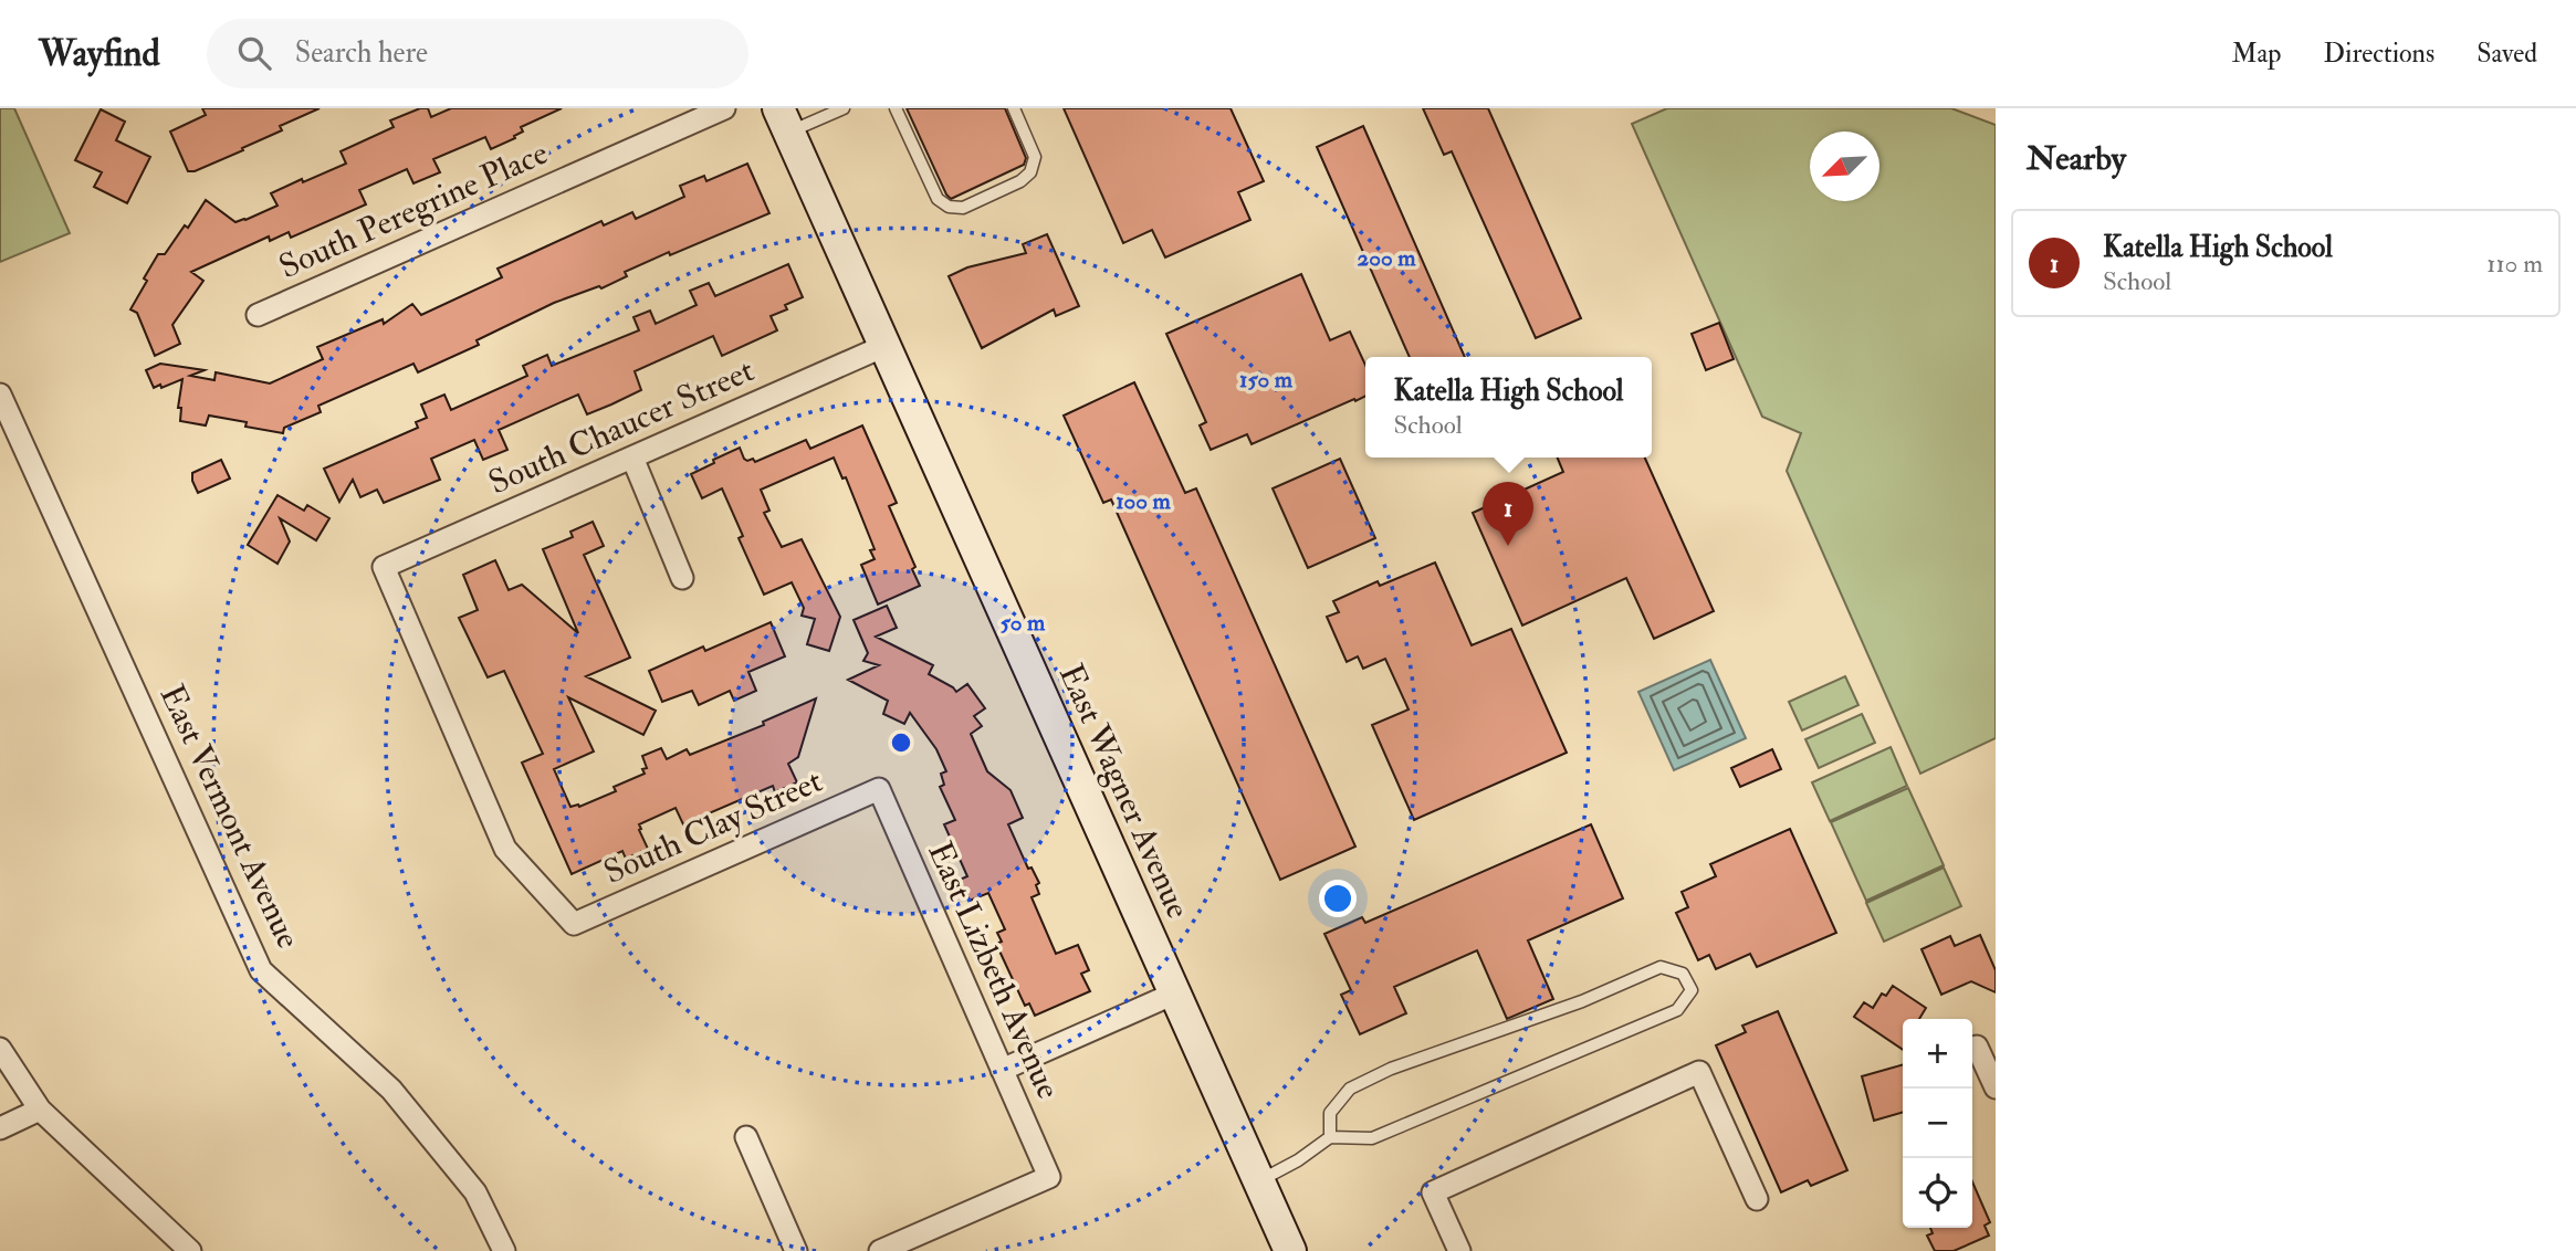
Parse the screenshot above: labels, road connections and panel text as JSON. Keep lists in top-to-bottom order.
{
  "streets": {
    "street": [
      "South Peregrine Place",
      "South Chaucer Street",
      "East Wagner Avenue",
      "East Vermont Avenue",
      "South Clay Street",
      "East Lizbeth Avenue"
    ]
  },
  "crossings": [
    ["South Chaucer Street", "East Wagner Avenue"],
    ["South Chaucer Street", "South Clay Street"],
    ["South Clay Street", "East Lizbeth Avenue"]
  ],
  "north": "bottom left",
  "page": {
    "header": "Wayfind",
    "search": "Search here",
    "nav": ["Map", "Directions", "Saved"],
    "heading": "Nearby",
    "list": [
      {
        "mark": "1",
        "name": "Katella High School",
        "note": "School",
        "value": "110 m"
      }
    ],
    "popup": ["Katella High School", "School"],
    "pins": "1",
    "map_buttons": ["+", "−"]
  },
  "rings": [
    "200 m",
    "150 m",
    "100 m",
    "50 m"
  ]
}
